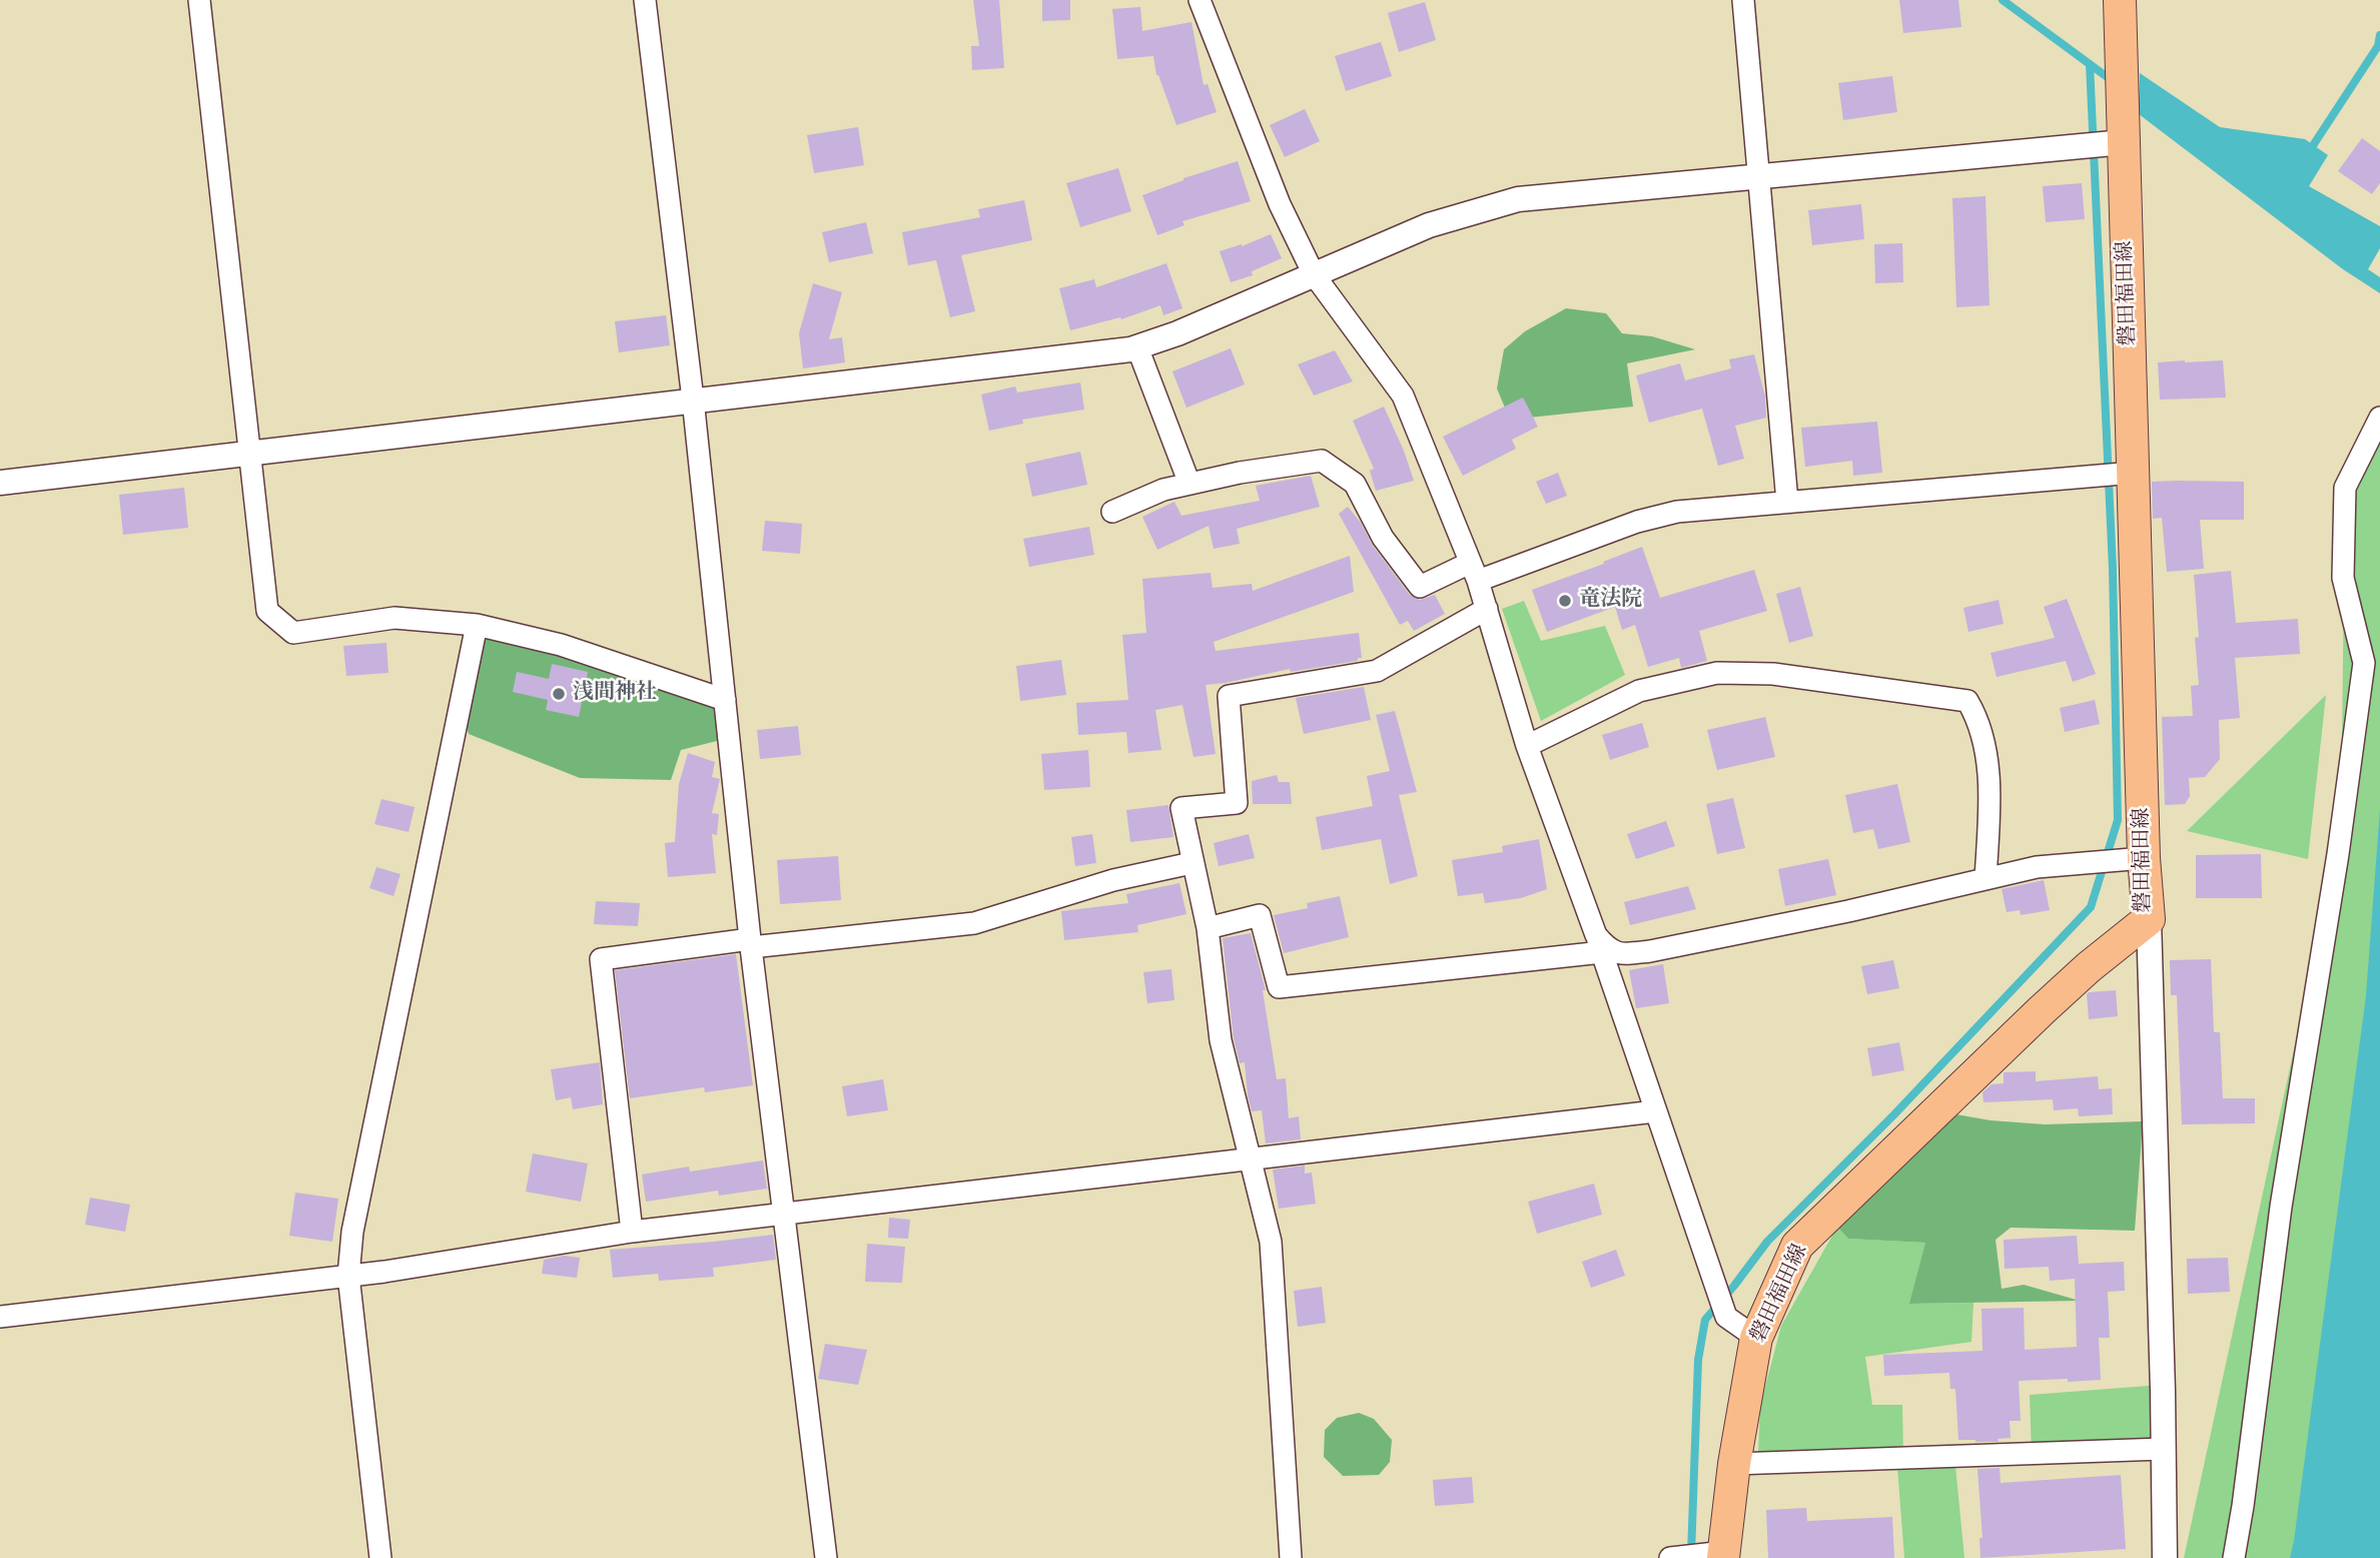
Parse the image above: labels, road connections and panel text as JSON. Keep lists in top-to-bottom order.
{
  "streets": {
    "main road": ["磐田福田線"]
  },
  "places": ["竜法院", "浅間神社"]
}
